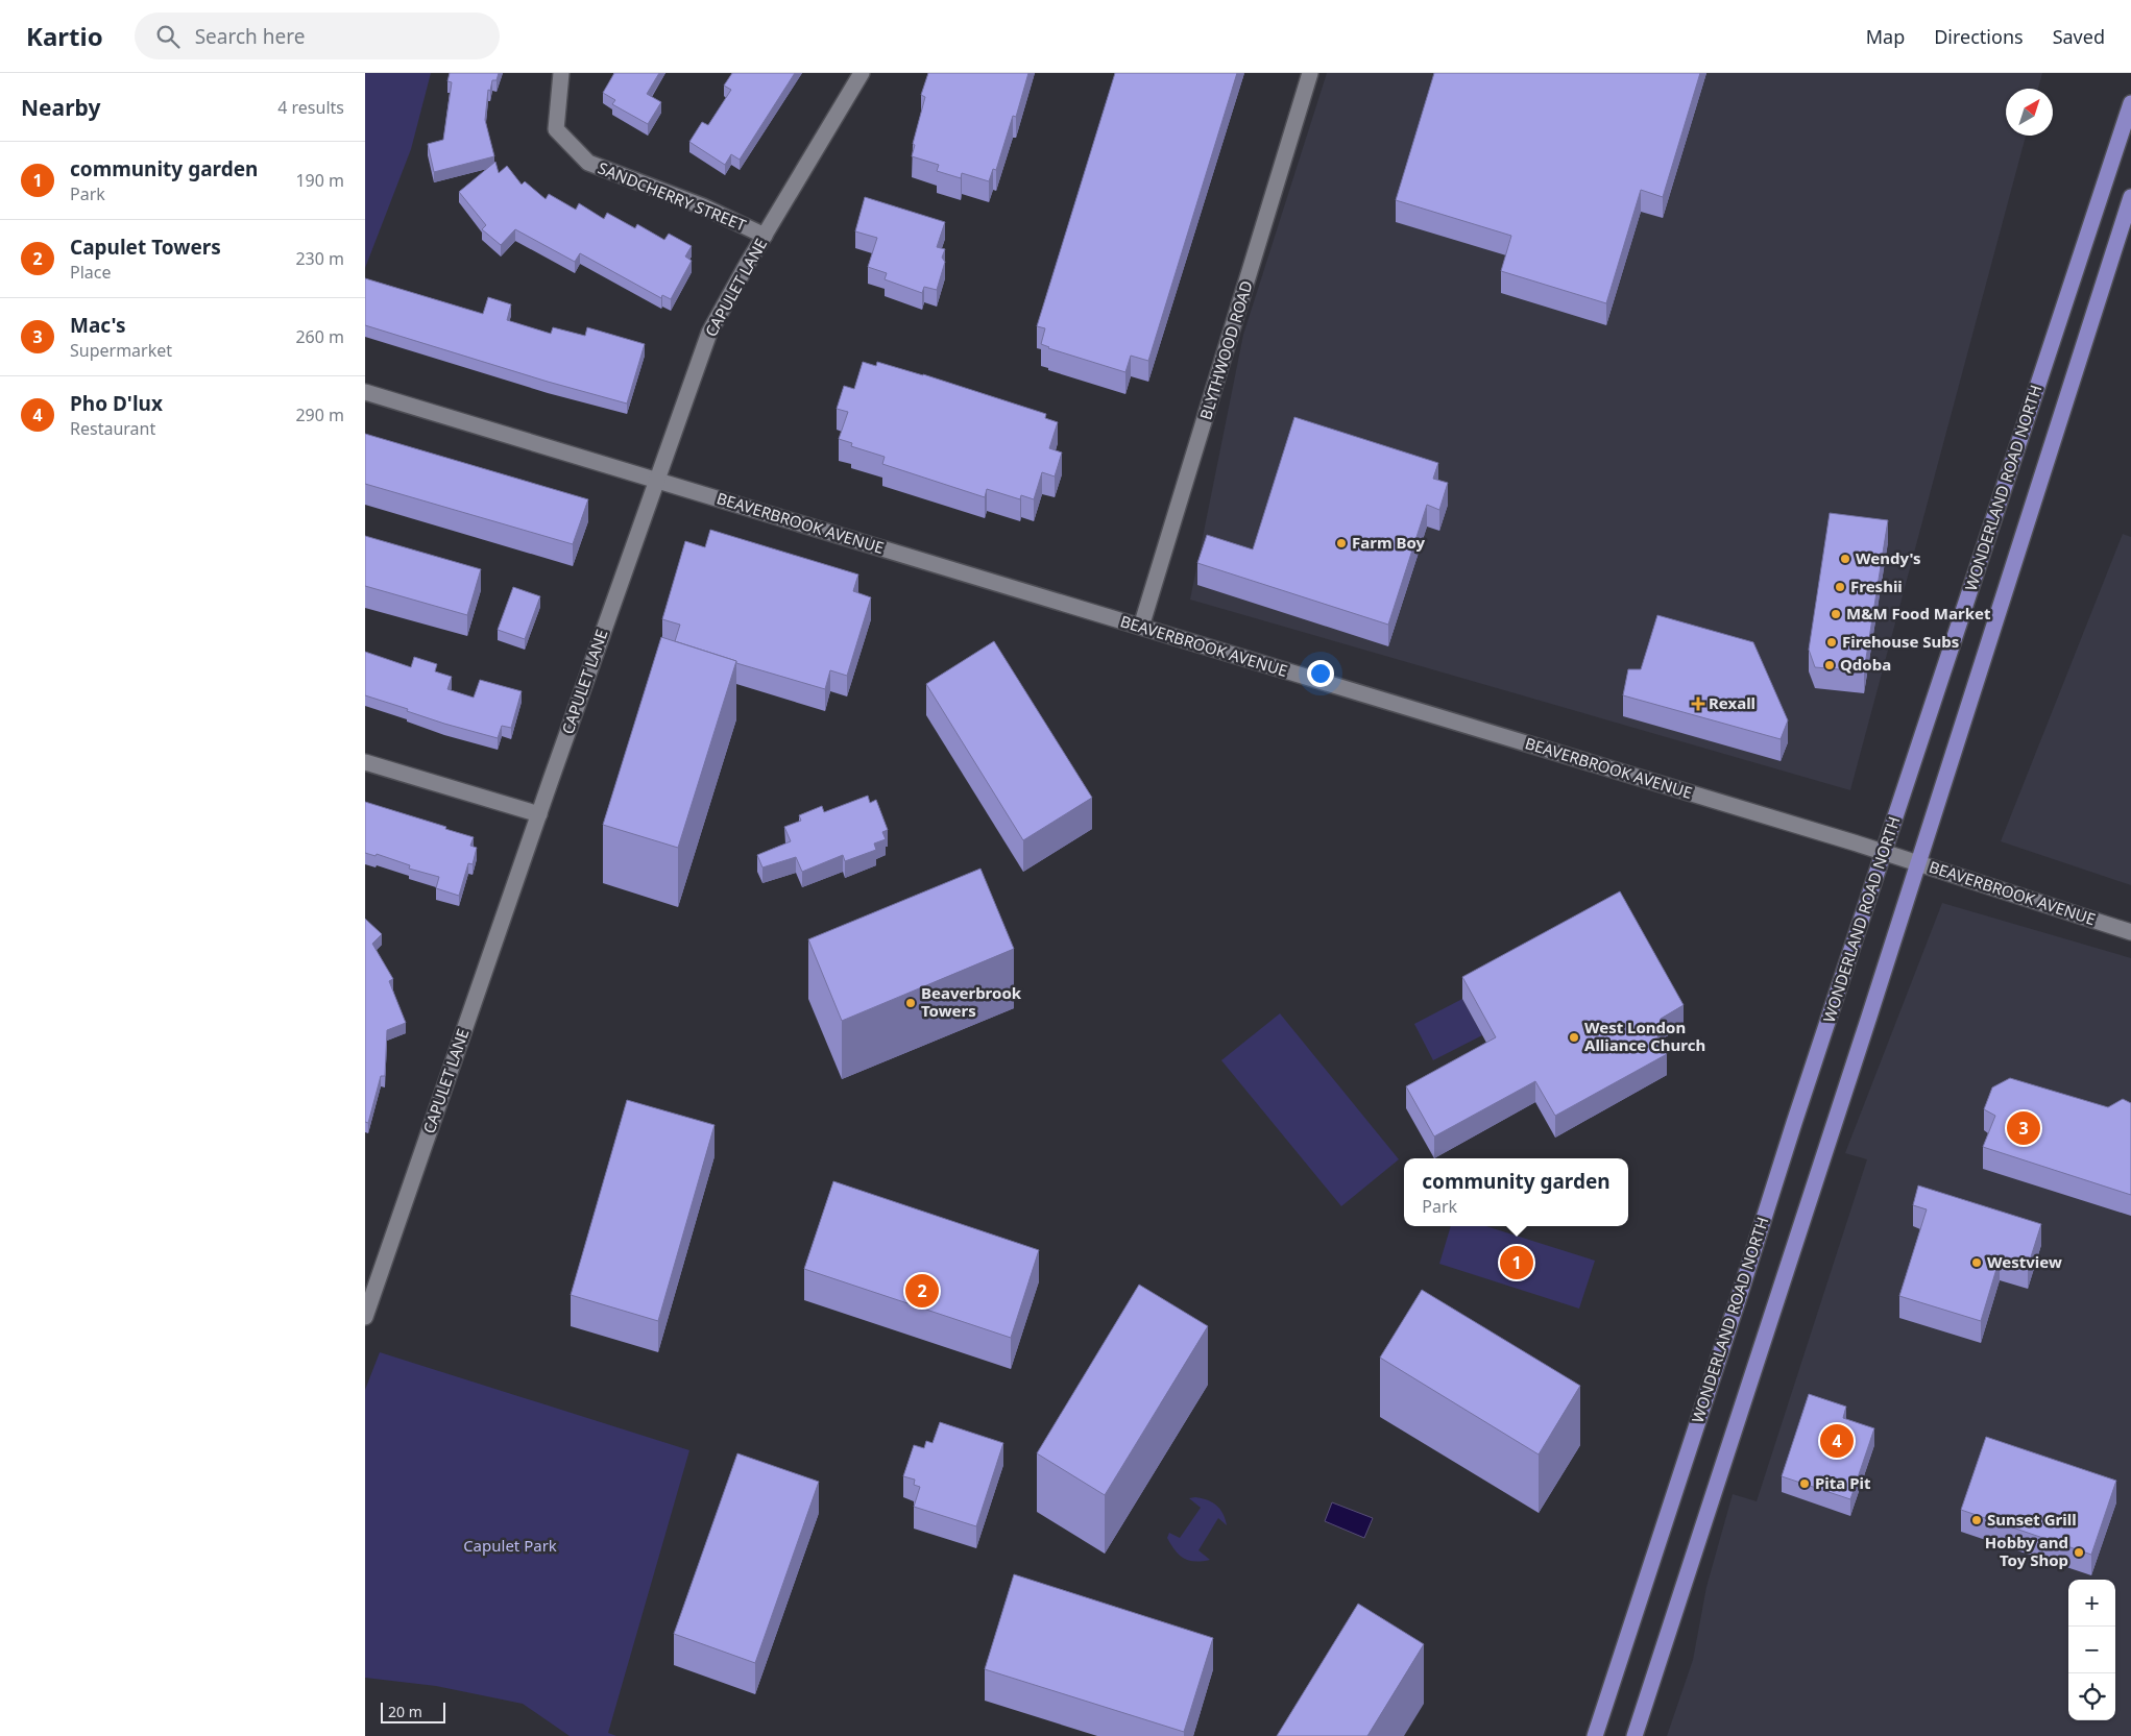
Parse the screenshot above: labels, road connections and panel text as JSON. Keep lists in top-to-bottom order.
{
  "streets": {
    "main road": ["WONDERLAND ROAD NORTH"],
    "street": [
      "SANDCHERRY STREET",
      "CAPULET LANE",
      "BLYTHWOOD ROAD",
      "BEAVERBROOK AVENUE"
    ]
  },
  "crossings": [
    ["SANDCHERRY STREET", "CAPULET LANE"],
    ["CAPULET LANE", "BEAVERBROOK AVENUE"],
    ["BLYTHWOOD ROAD", "BEAVERBROOK AVENUE"],
    ["WONDERLAND ROAD NORTH", "BEAVERBROOK AVENUE"]
  ],
  "parks": ["Capulet Park"],
  "places": {
    "other": [
      "Farm Boy",
      "Wendy's",
      "Freshii",
      "M&M Food Market",
      "Firehouse Subs",
      "Qdoba",
      "Beaverbrook Towers",
      "West London Alliance Church",
      "Westview",
      "Pita Pit",
      "Sunset Grill",
      "Hobby and Toy Shop"
    ],
    "health": ["Rexall"]
  },
  "scale_bar": "20 m",
  "north": "top right",
  "page": {
    "header": "Kartio",
    "search": "Search here",
    "nav": ["Map", "Directions", "Saved"],
    "heading": ["Nearby", "4 results"],
    "list": [
      {
        "mark": "1",
        "name": "community garden",
        "note": "Park",
        "value": "190 m"
      },
      {
        "mark": "2",
        "name": "Capulet Towers",
        "note": "Place",
        "value": "230 m"
      },
      {
        "mark": "3",
        "name": "Mac's",
        "note": "Supermarket",
        "value": "260 m"
      },
      {
        "mark": "4",
        "name": "Pho D'lux",
        "note": "Restaurant",
        "value": "290 m"
      }
    ],
    "pins": [
      "3",
      "1",
      "2",
      "4"
    ],
    "popup": ["community garden", "Park"],
    "map_buttons": ["+", "−"],
    "scale": "20 m"
  }
}
